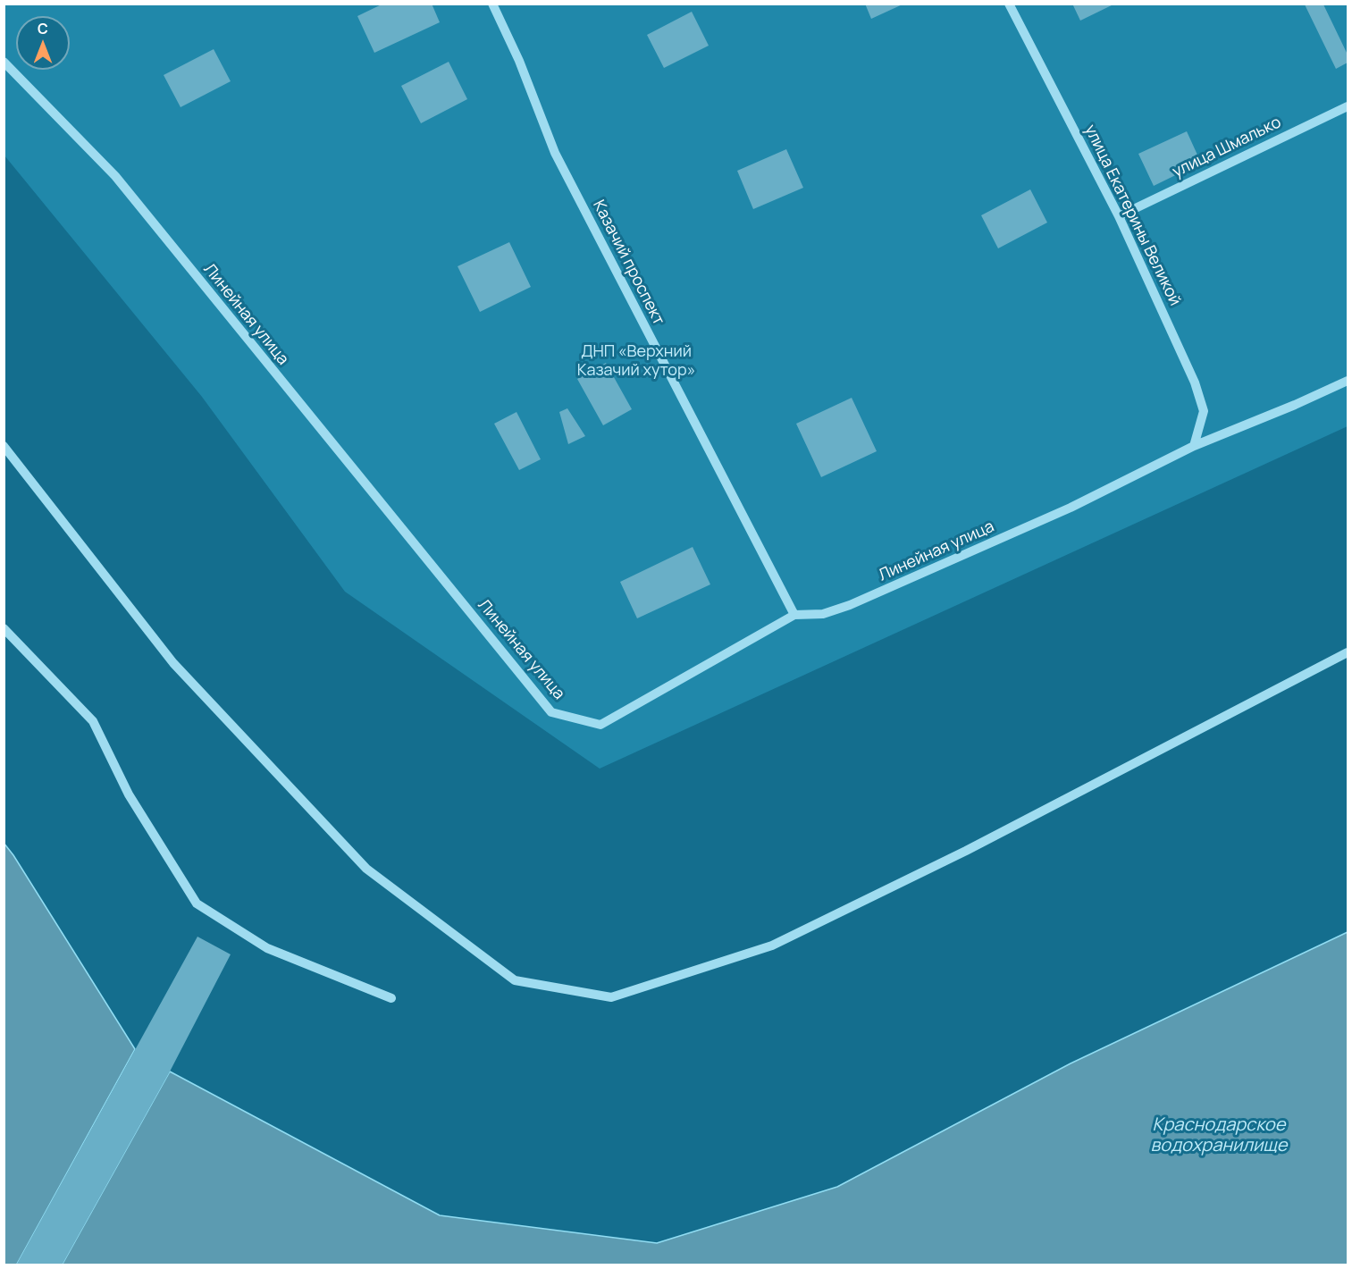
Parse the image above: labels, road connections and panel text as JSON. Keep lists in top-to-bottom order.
{
  "streets": {
    "street": [
      "улица Шмалько",
      "улица Екатерины Великой",
      "Казачий проспект",
      "Линейная улица"
    ]
  },
  "crossings": [
    ["улица Шмалько", "улица Екатерины Великой"],
    ["улица Екатерины Великой", "Линейная улица"],
    ["Казачий проспект", "Линейная улица"]
  ],
  "water": ["Краснодарское водохранилище"],
  "parks": ["ДНП «Верхний Казачий хутор»"],
  "north": "top"
}
